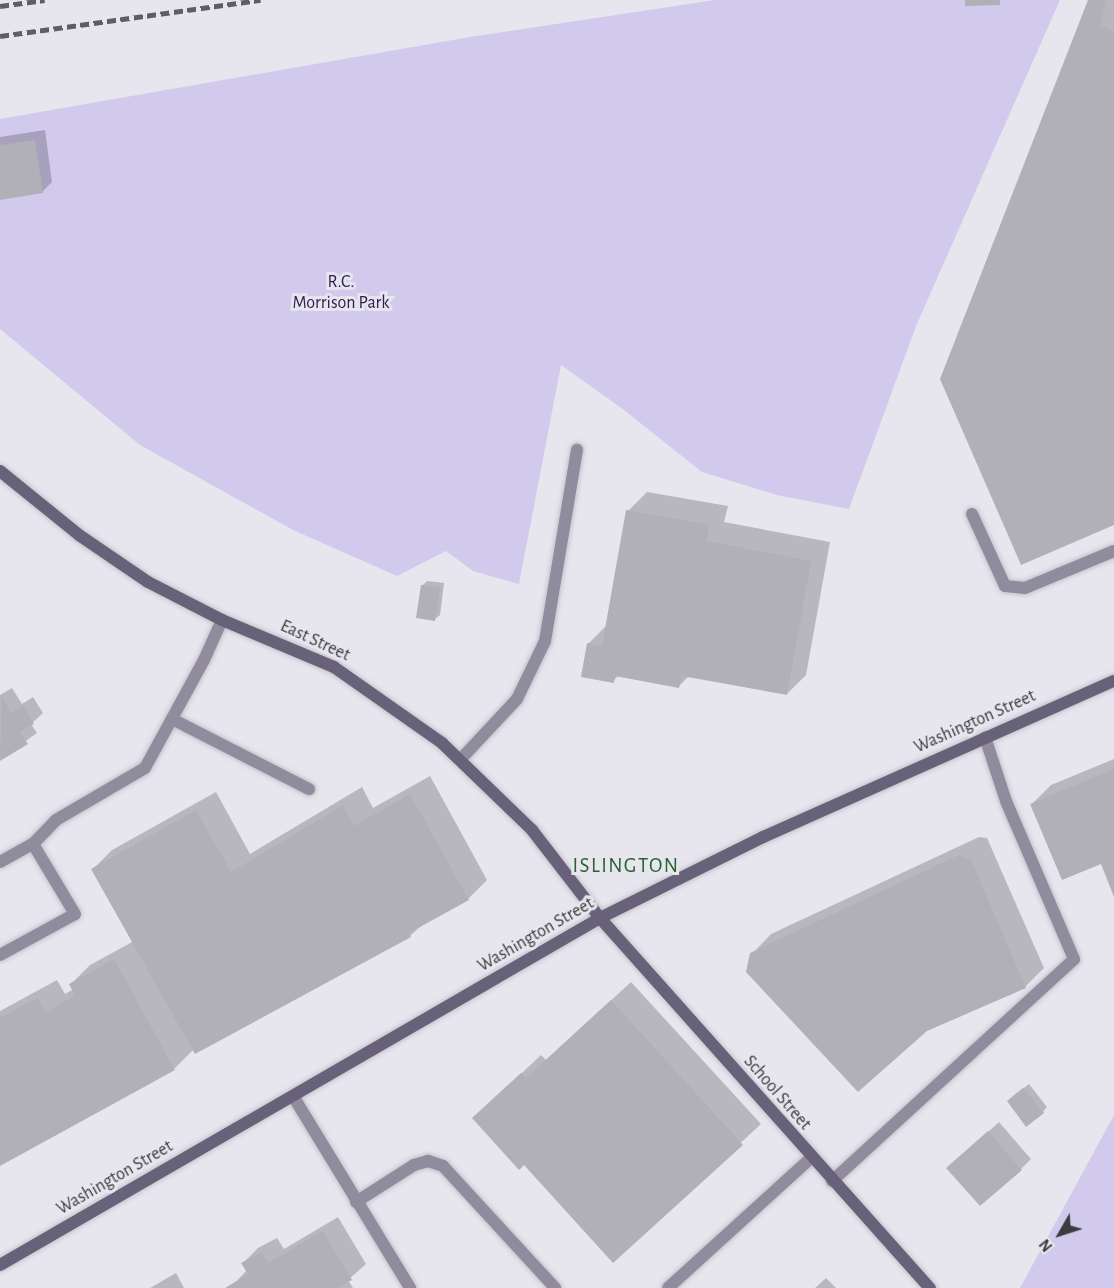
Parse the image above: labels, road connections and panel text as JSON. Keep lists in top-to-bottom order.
{
  "streets": {
    "main road": ["East Street", "Washington Street", "School Street"]
  },
  "crossings": [
    ["East Street", "Washington Street"],
    ["East Street", "School Street"],
    ["Washington Street", "School Street"]
  ],
  "districts": ["ISLINGTON"],
  "parks": ["R.C. Morrison Park"],
  "north": "bottom left"
}
